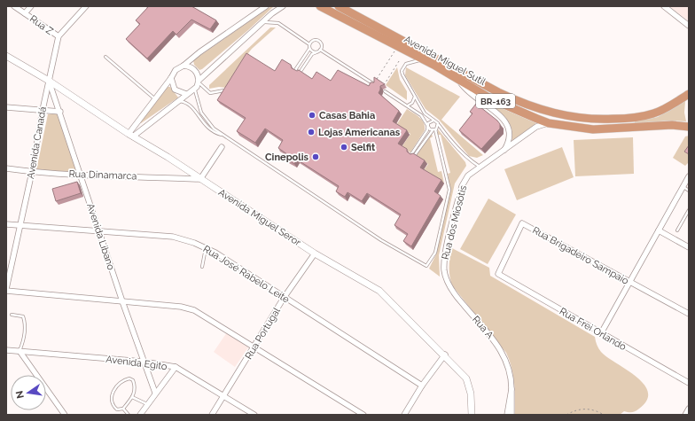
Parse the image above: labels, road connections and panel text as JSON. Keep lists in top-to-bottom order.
{
  "streets": {
    "highway": ["Avenida Miguel Sutil", "BR-163"],
    "street": [
      "Rua Z",
      "Avenida Canadá",
      "Rua Dinamarca",
      "Avenida Miguel Seror",
      "Rua dos Miosótis",
      "Avenida Libano",
      "Rua Brigadeiro Sampaio",
      "Rua José Rabelo Leite",
      "Rua A",
      "Rua Frei Orlando",
      "Rua Portugal",
      "Avenida Egito"
    ]
  },
  "crossings": [
    ["Rua Z", "Avenida Canadá"],
    ["Avenida Miguel Sutil", "Rua dos Miosótis"],
    ["Avenida Canadá", "Rua Dinamarca"],
    ["Avenida Canadá", "Avenida Miguel Seror"],
    ["Avenida Canadá", "Avenida Libano"],
    ["Avenida Canadá", "Rua José Rabelo Leite"],
    ["Rua Dinamarca", "Avenida Miguel Seror"],
    ["Rua Dinamarca", "Avenida Libano"],
    ["Avenida Miguel Seror", "Avenida Libano"],
    ["Avenida Miguel Seror", "Rua Portugal"],
    ["Rua dos Miosótis", "Rua A"],
    ["Avenida Libano", "Rua José Rabelo Leite"],
    ["Avenida Libano", "Avenida Egito"],
    ["Rua Brigadeiro Sampaio", "Rua Frei Orlando"],
    ["Rua José Rabelo Leite", "Rua Portugal"],
    ["Rua Portugal", "Avenida Egito"]
  ],
  "places": [
    "Casas Bahia",
    "Lojas Americanas",
    "Selfit",
    "Cinepolis"
  ],
  "north": "left"
}
